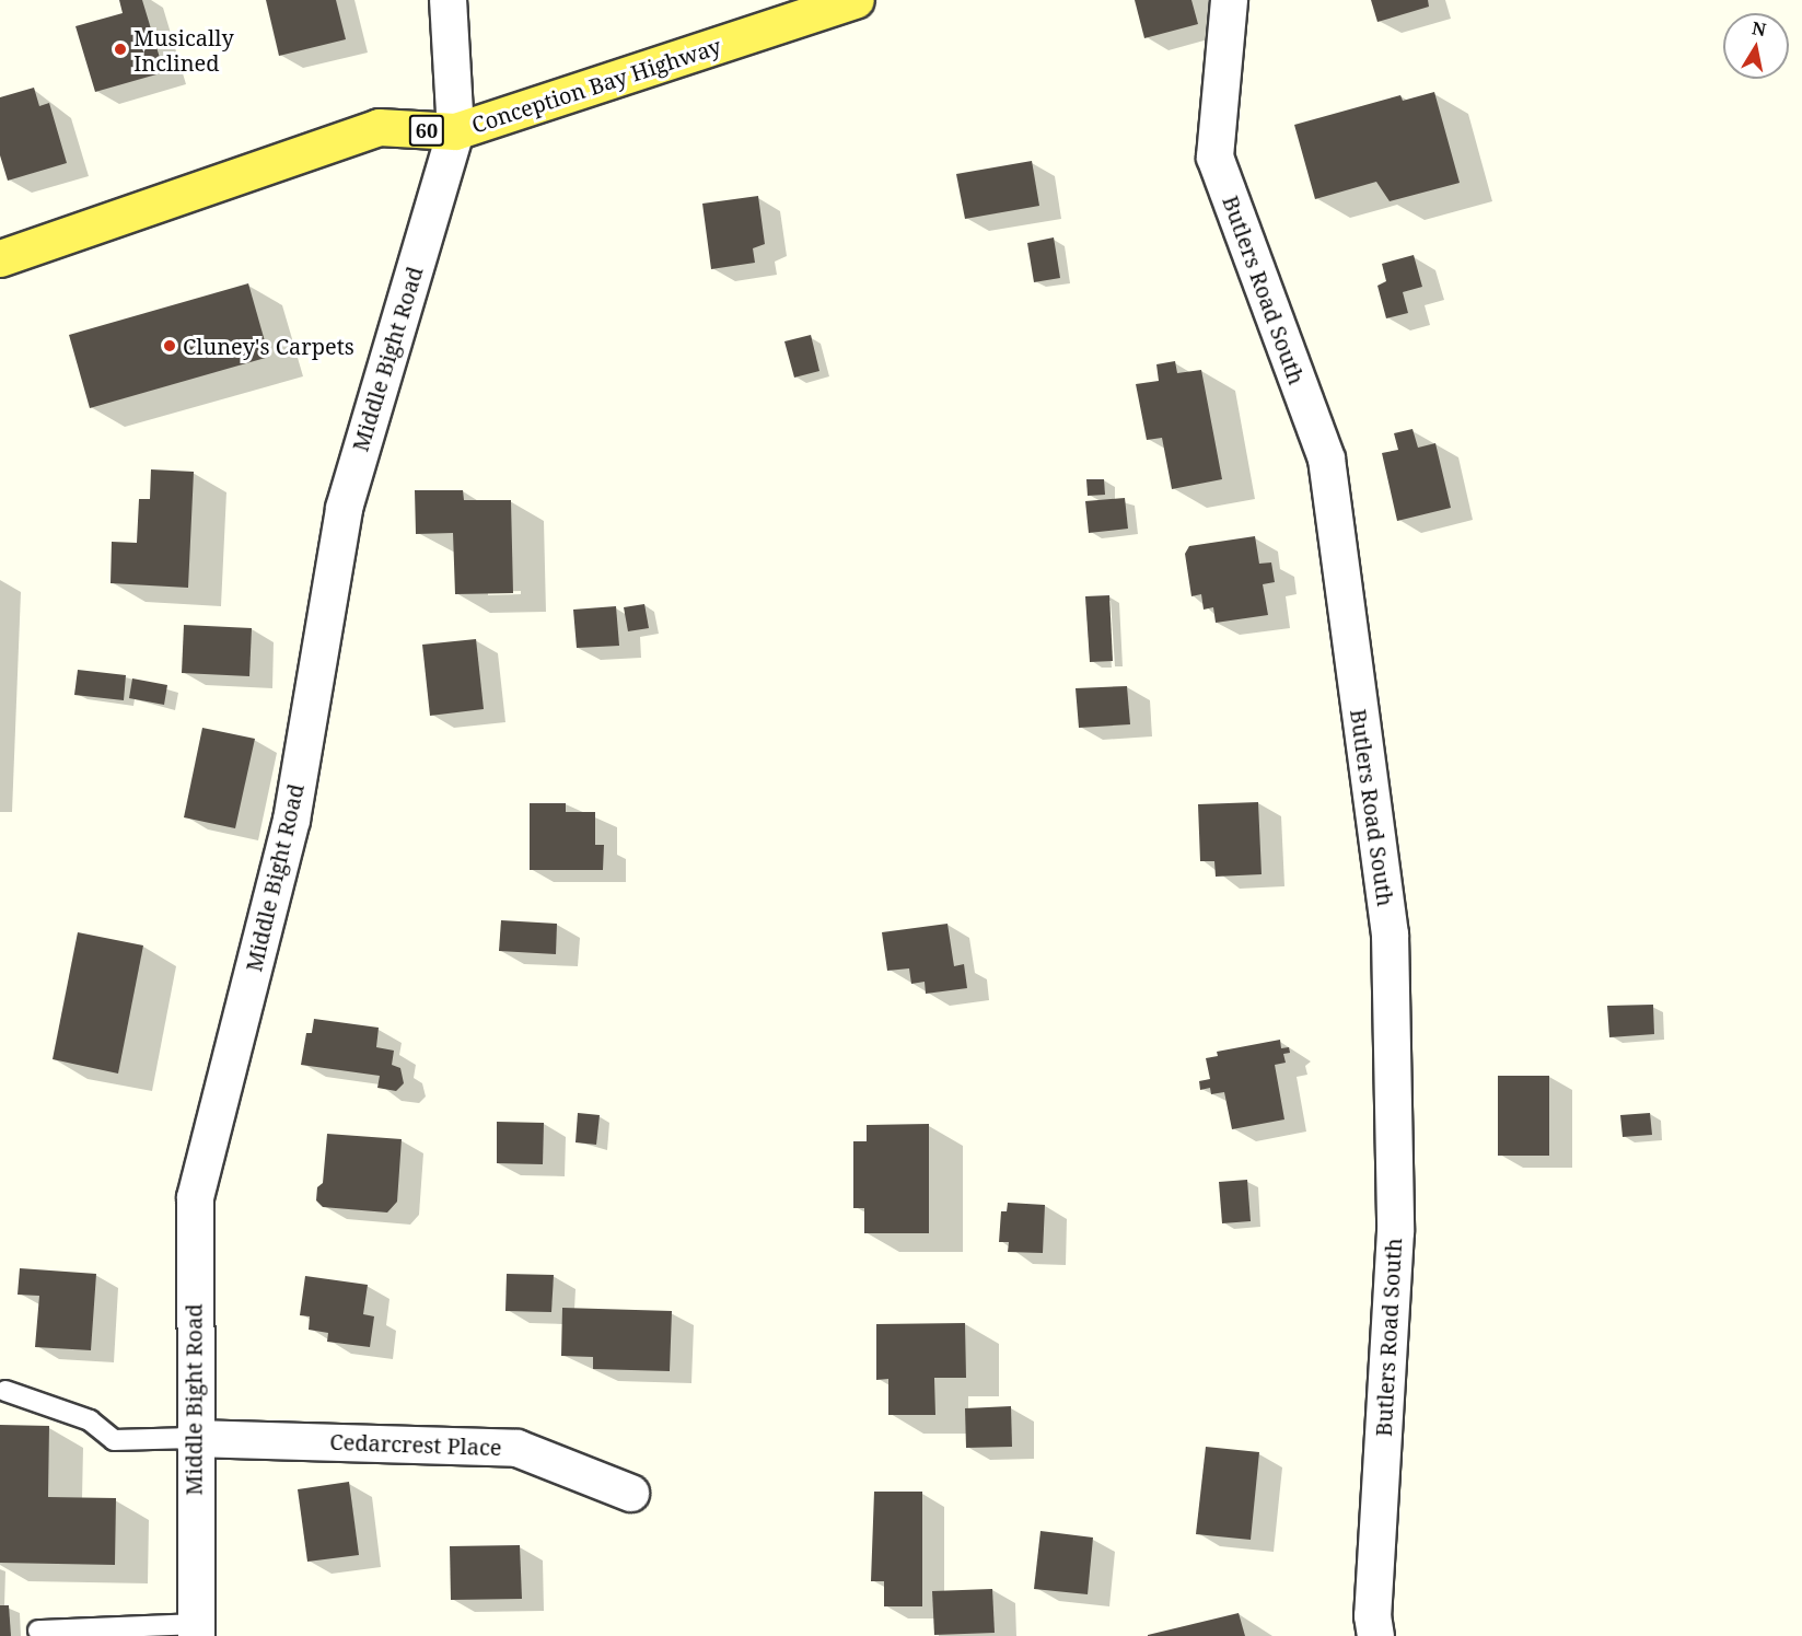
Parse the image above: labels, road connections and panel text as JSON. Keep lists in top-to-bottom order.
{
  "streets": {
    "main road": ["Conception Bay Highway", "60"],
    "street": ["Butlers Road South", "Middle Bight Road", "Cedarcrest Place"]
  },
  "crossings": [
    ["Conception Bay Highway", "Middle Bight Road"],
    ["Middle Bight Road", "Cedarcrest Place"]
  ],
  "places": ["Musically Inclined", "Cluney's Carpets"],
  "north": "top"
}
